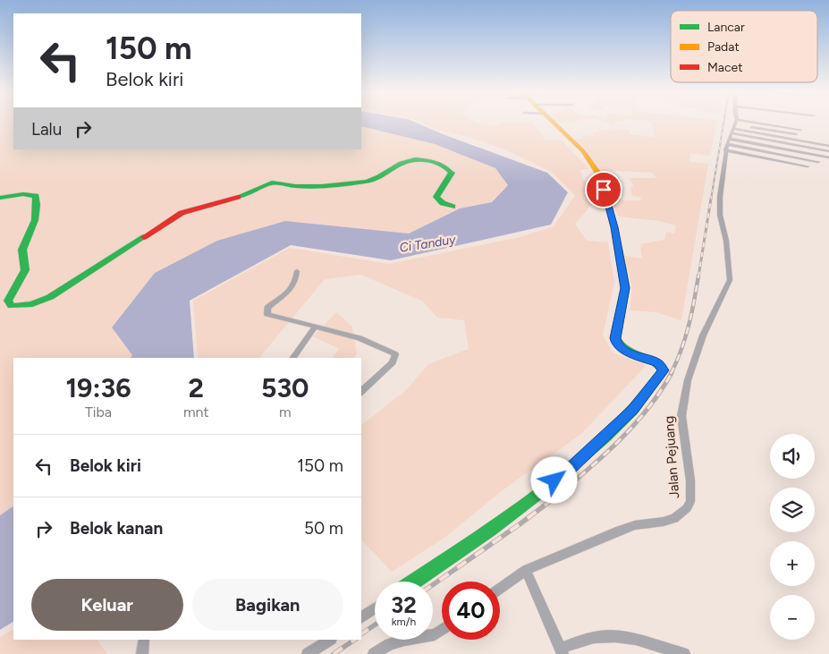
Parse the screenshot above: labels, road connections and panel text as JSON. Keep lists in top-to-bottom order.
{
  "streets": {
    "street": ["Jalan Pejuang"]
  },
  "water": ["Ci Tanduy"],
  "legend": ["Lancar", "Padat", "Macet"],
  "page": {
    "turn": ["150 m", "Belok kiri"],
    "then": "Lalu",
    "eta": [
      "19:36",
      "Tiba",
      "2",
      "mnt",
      "530",
      "m"
    ],
    "map_buttons": ["+", "−"],
    "list": [
      {
        "name": "Belok kiri",
        "value": "150 m"
      },
      {
        "name": "Belok kanan",
        "value": "50 m"
      }
    ],
    "buttons": ["Keluar", "Bagikan"],
    "speed": "32 km/h",
    "limit": "40"
  }
}
